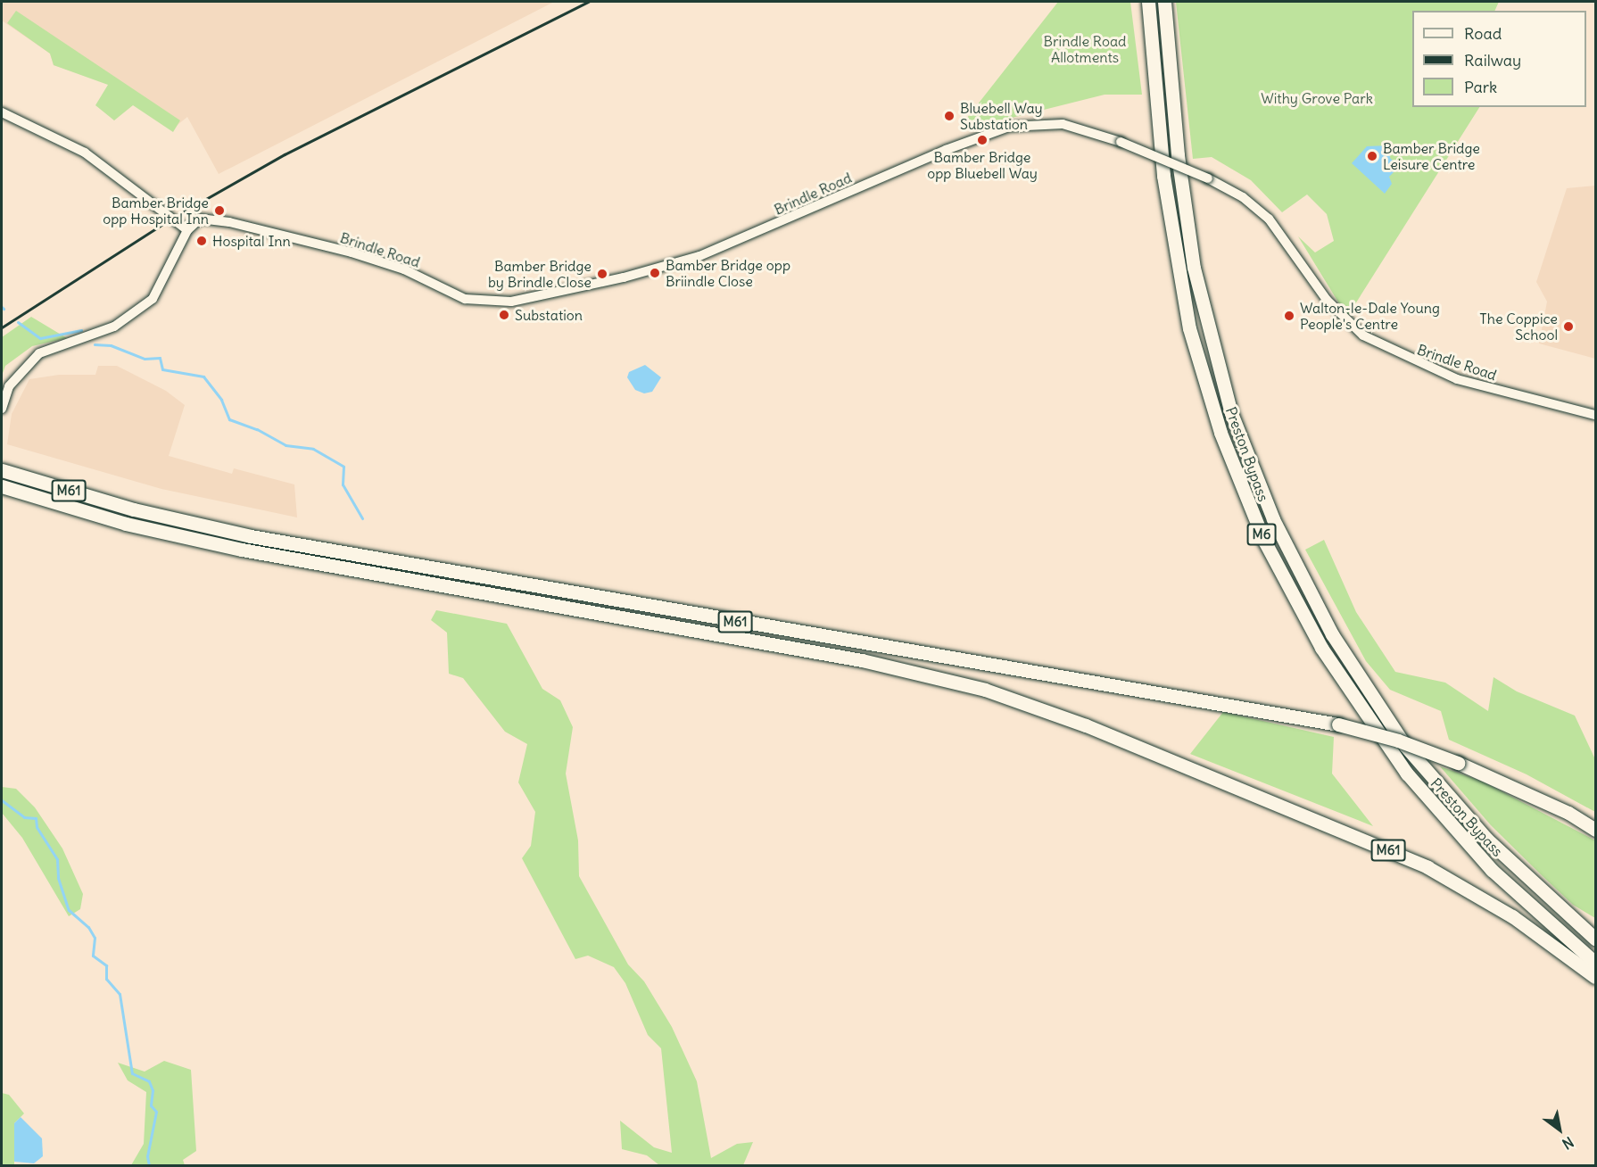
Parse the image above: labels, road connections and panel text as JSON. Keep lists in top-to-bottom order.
{
  "streets": {
    "highway": ["Preston Bypass", "M61", "M6"],
    "street": ["Brindle Road"]
  },
  "parks": ["Brindle Road Allotments", "Withy Grove Park"],
  "places": [
    "Bluebell Way Substation",
    "Bamber Bridge opp Bluebell Way",
    "Bamber Bridge Leisure Centre",
    "Bamber Bridge opp Hospital Inn",
    "Hospital Inn",
    "Bamber Bridge opp Briindle Close",
    "Bamber Bridge by Brindle Close",
    "Substation",
    "Walton-le-Dale Young People's Centre",
    "The Coppice School"
  ],
  "legend": ["Road", "Railway", "Park"],
  "north": "bottom right"
}
